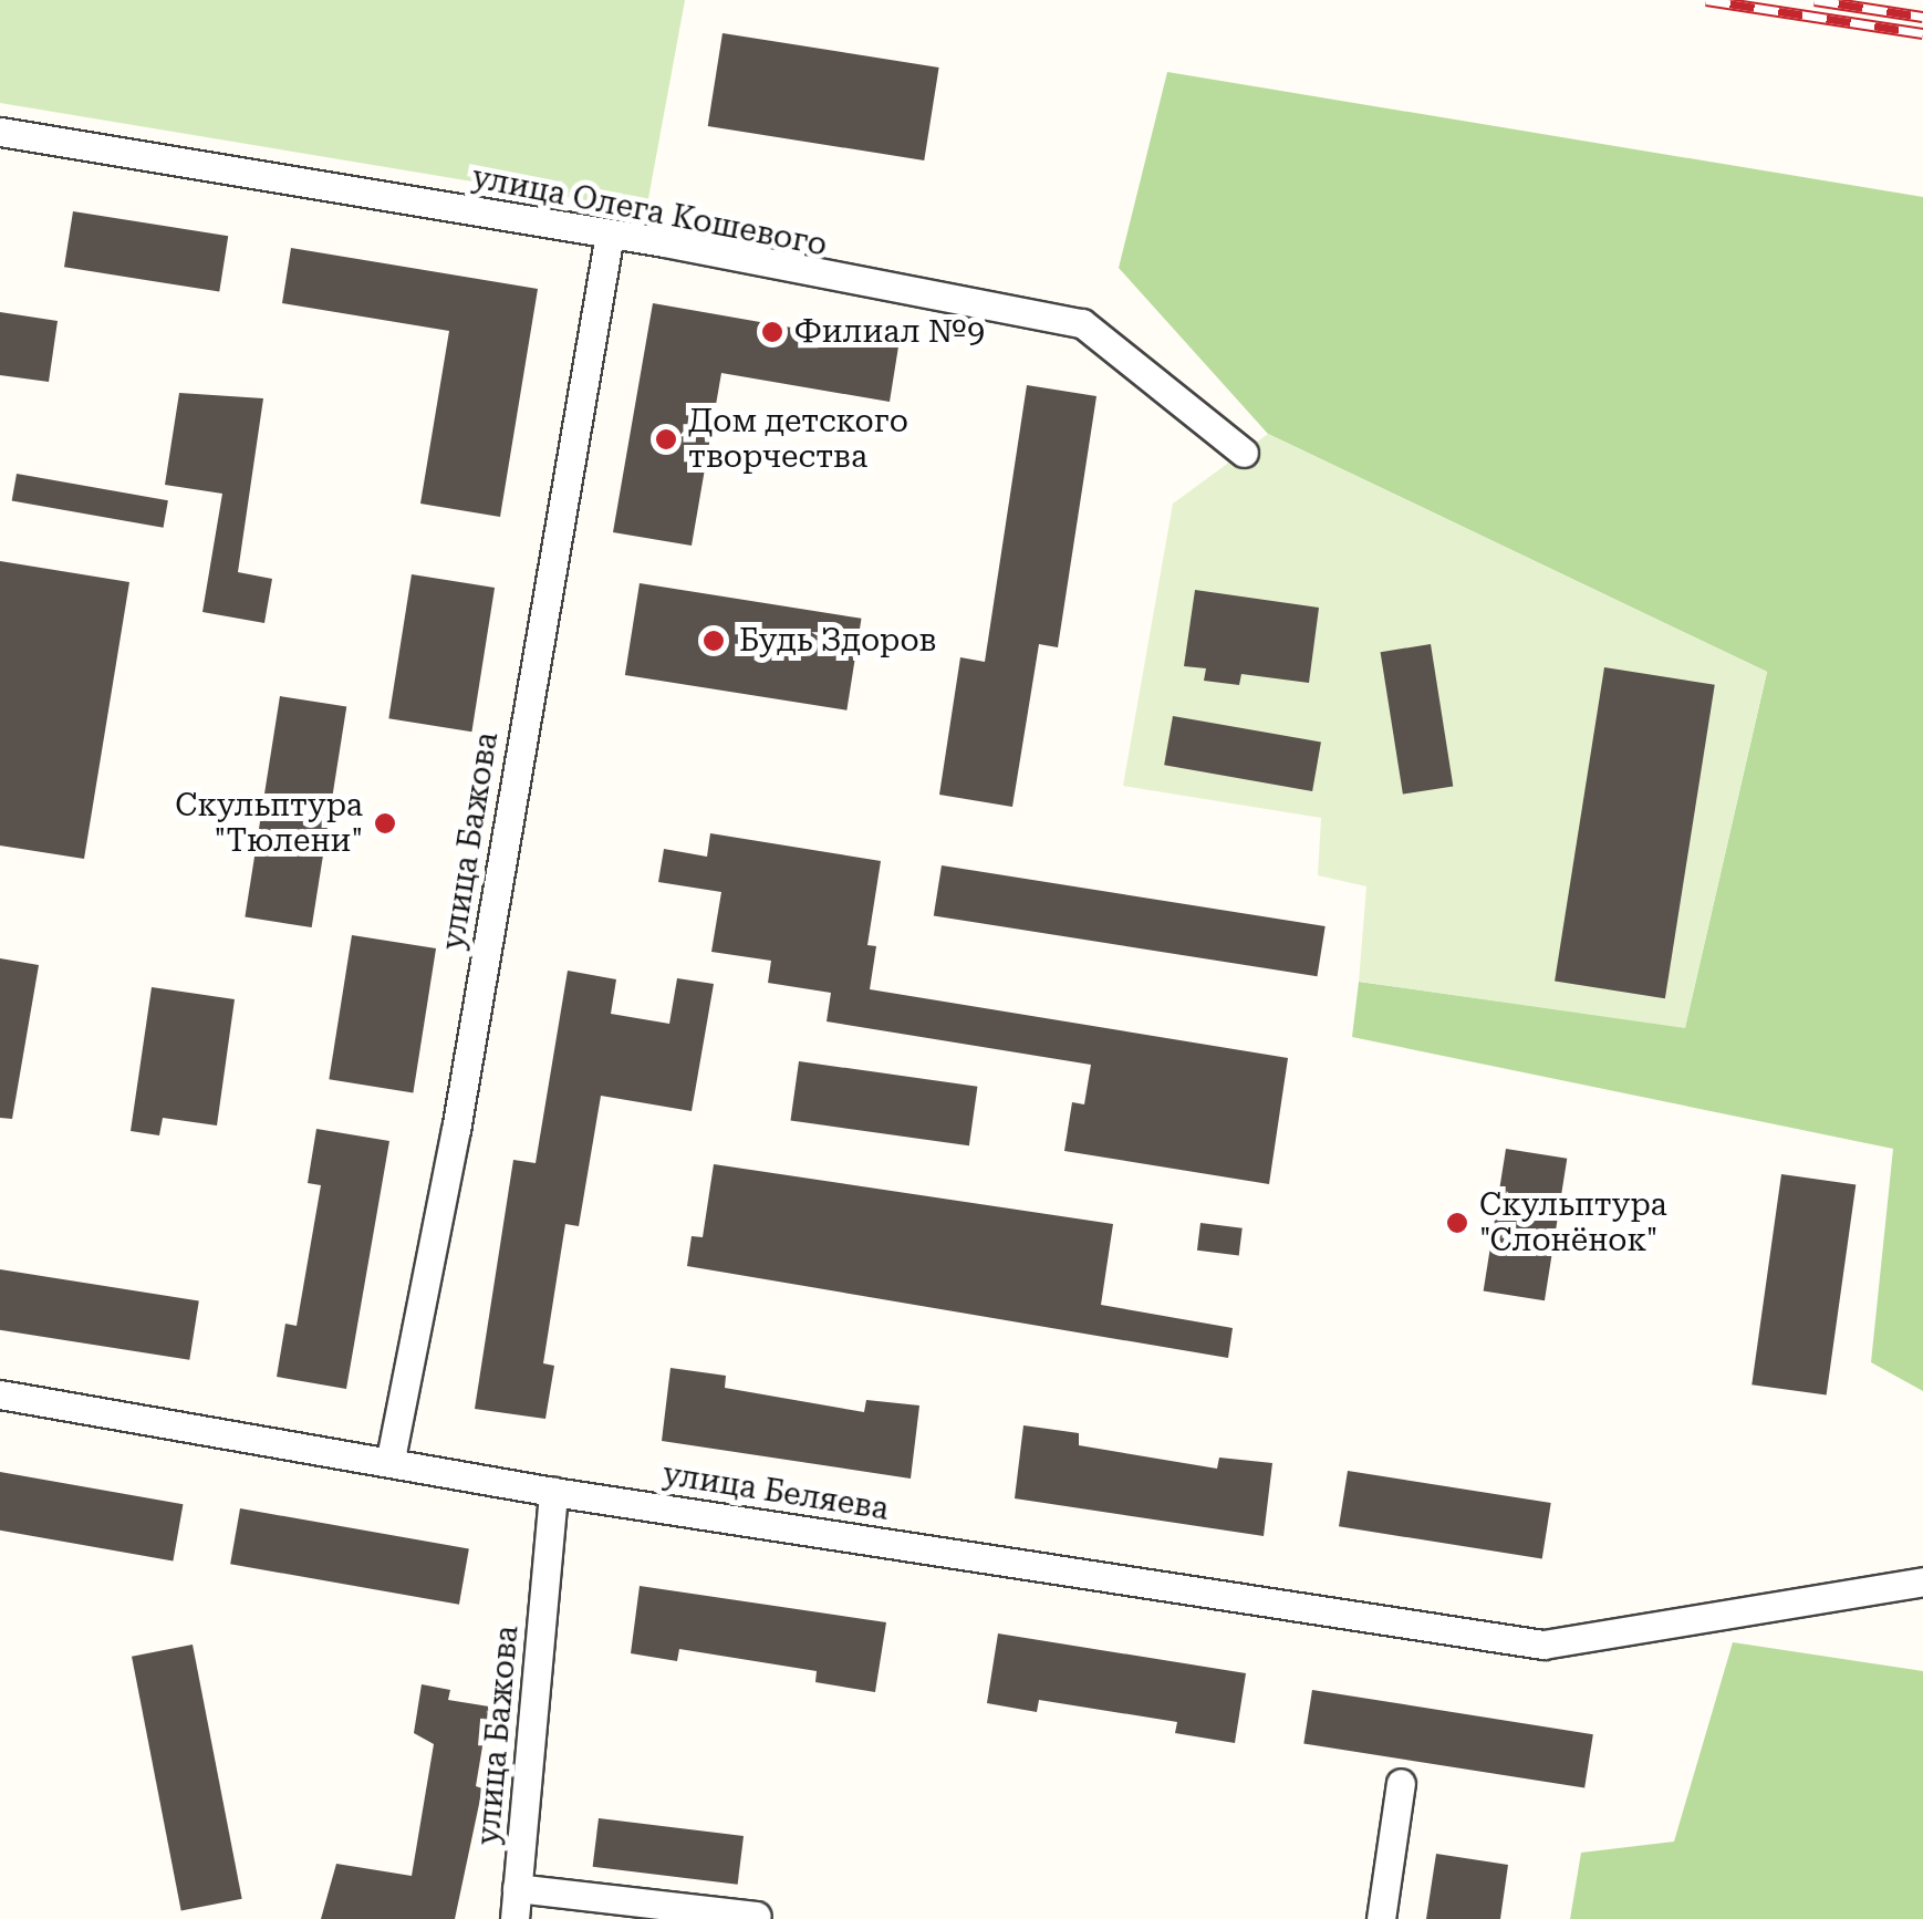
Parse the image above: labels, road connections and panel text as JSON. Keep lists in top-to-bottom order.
{
  "streets": {
    "street": ["улица Олега Кошевого", "улица Бажова", "улица Беляева"]
  },
  "crossings": [
    ["улица Олега Кошевого", "улица Бажова"],
    ["улица Бажова", "улица Беляева"]
  ],
  "places": [
    "Филиал №9",
    "Дом детского творчества",
    "Будь Здоров",
    "Скульптура \"Тюлени\"",
    "Скульптура \"Слонёнок\""
  ]
}
